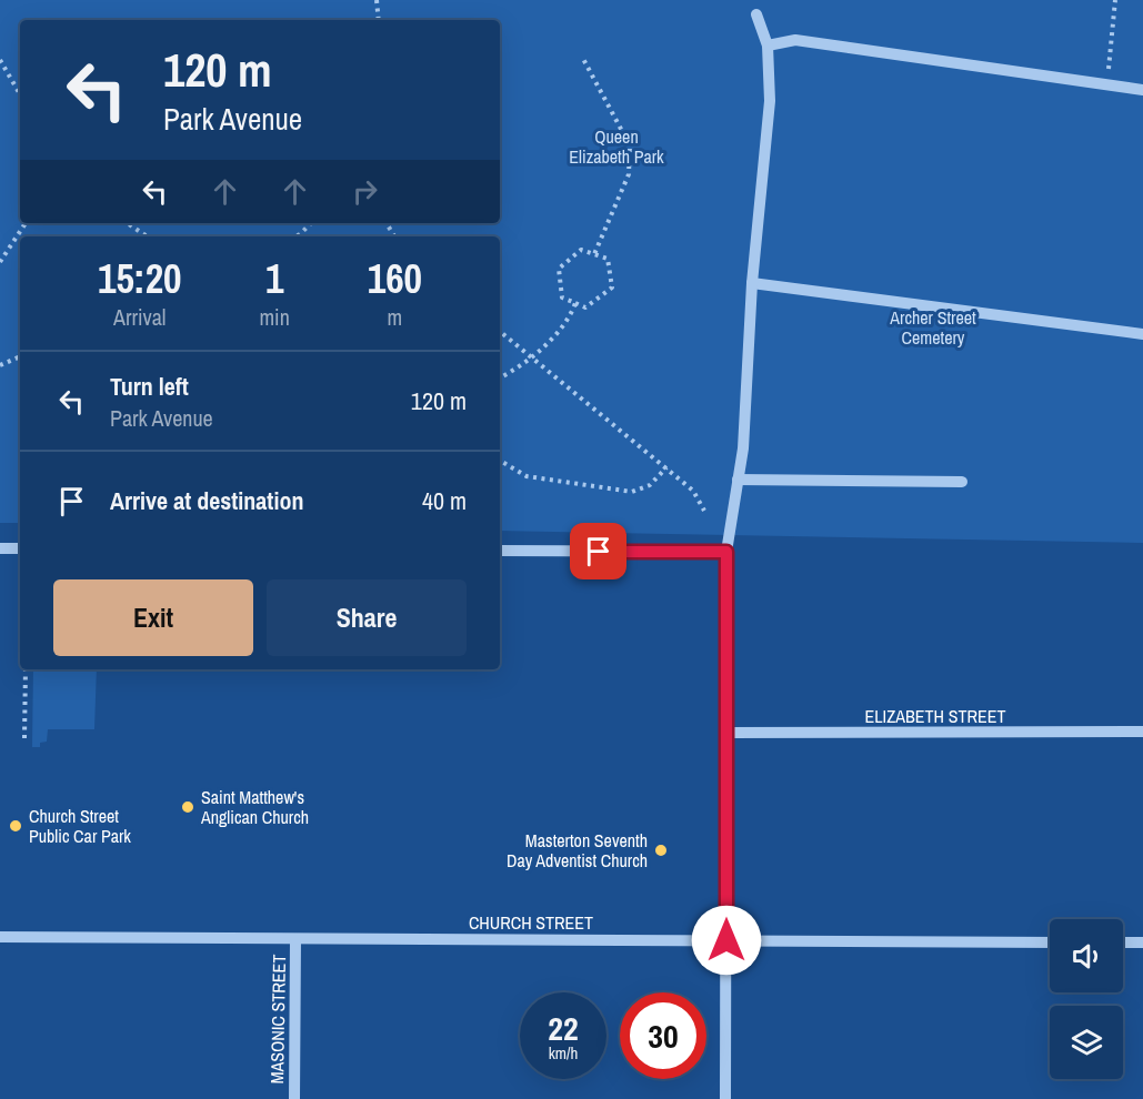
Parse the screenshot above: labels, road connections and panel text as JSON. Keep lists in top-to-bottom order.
{
  "streets": {
    "street": ["ELIZABETH STREET", "CHURCH STREET", "MASONIC STREET"]
  },
  "crossings": [
    ["CHURCH STREET", "MASONIC STREET"]
  ],
  "parks": ["Queen Elizabeth Park", "Archer Street Cemetery"],
  "places": ["Saint Matthew's Anglican Church", "Church Street Public Car Park", "Masterton Seventh Day Adventist Church"],
  "page": {
    "turn": ["120 m", "Park Avenue"],
    "eta": [
      "15:20",
      "Arrival",
      "1",
      "min",
      "160",
      "m"
    ],
    "list": [
      {
        "name": "Turn left",
        "note": "Park Avenue",
        "value": "120 m"
      },
      {
        "name": "Arrive at destination",
        "value": "40 m"
      }
    ],
    "buttons": ["Exit", "Share"],
    "speed": "22 km/h",
    "limit": "30"
  }
}
